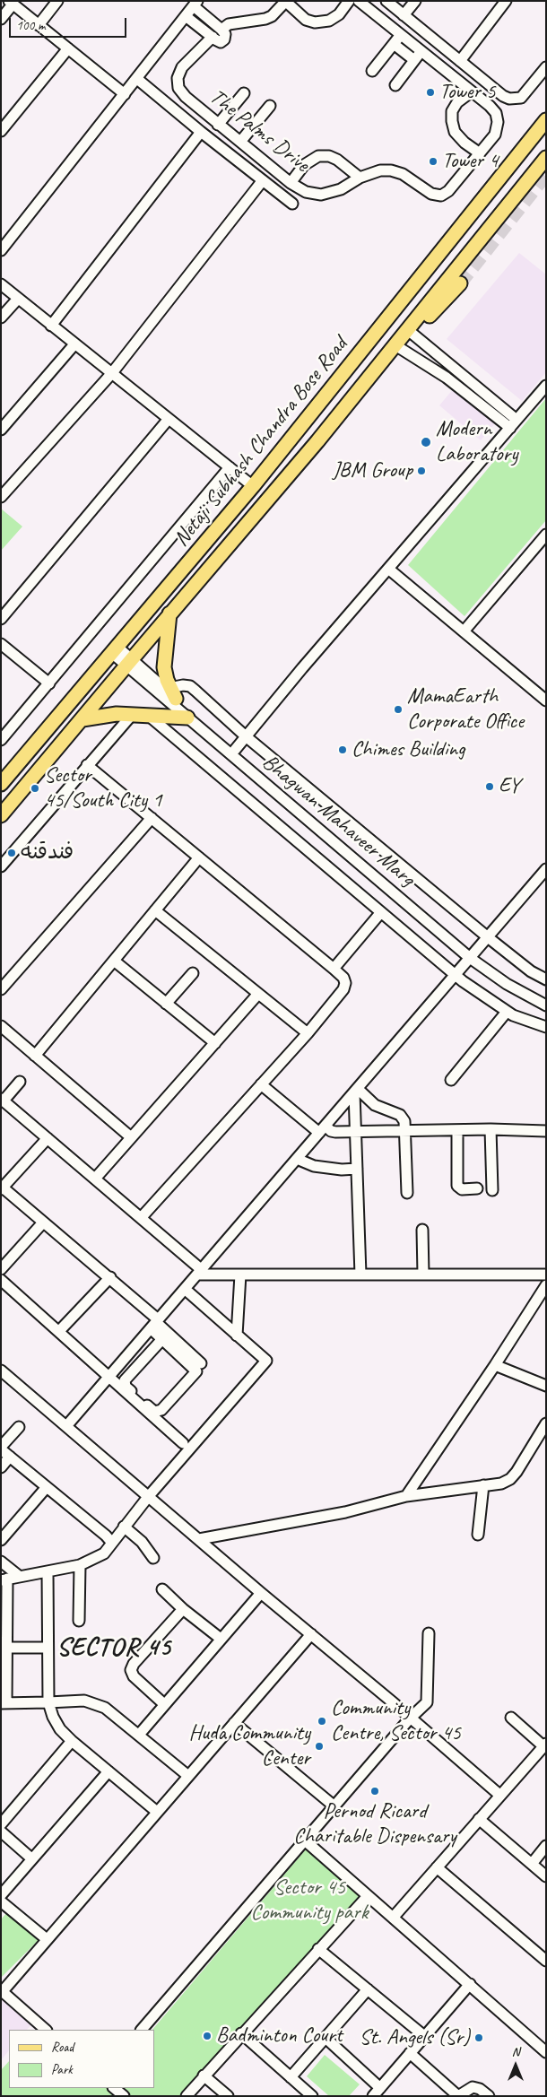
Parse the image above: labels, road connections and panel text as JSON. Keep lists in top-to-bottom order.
{
  "streets": {
    "main road": ["Netaji Subhash Chandra Bose Road"],
    "street": ["The Palms Drive", "Bhagwan Mahaveer Marg"]
  },
  "crossings": [
    ["Netaji Subhash Chandra Bose Road", "Bhagwan Mahaveer Marg"]
  ],
  "districts": ["SECTOR 45"],
  "parks": ["Sector 45 Community park"],
  "places": [
    "Tower 5",
    "Tower 4",
    "Modern Laboratory",
    "JBM Group",
    "MamaEarth Corporate Office",
    "Chimes Building",
    "EY",
    "Sector 45/South City 1",
    "فندقنه",
    "Community Centre, Sector 45",
    "Huda Community Center",
    "Pernod Ricard Charitable Dispensary",
    "Badminton Court",
    "St. Angels (Sr)"
  ],
  "legend": ["Road", "Park"],
  "scale_bar": "100 m",
  "north": "top"
}
